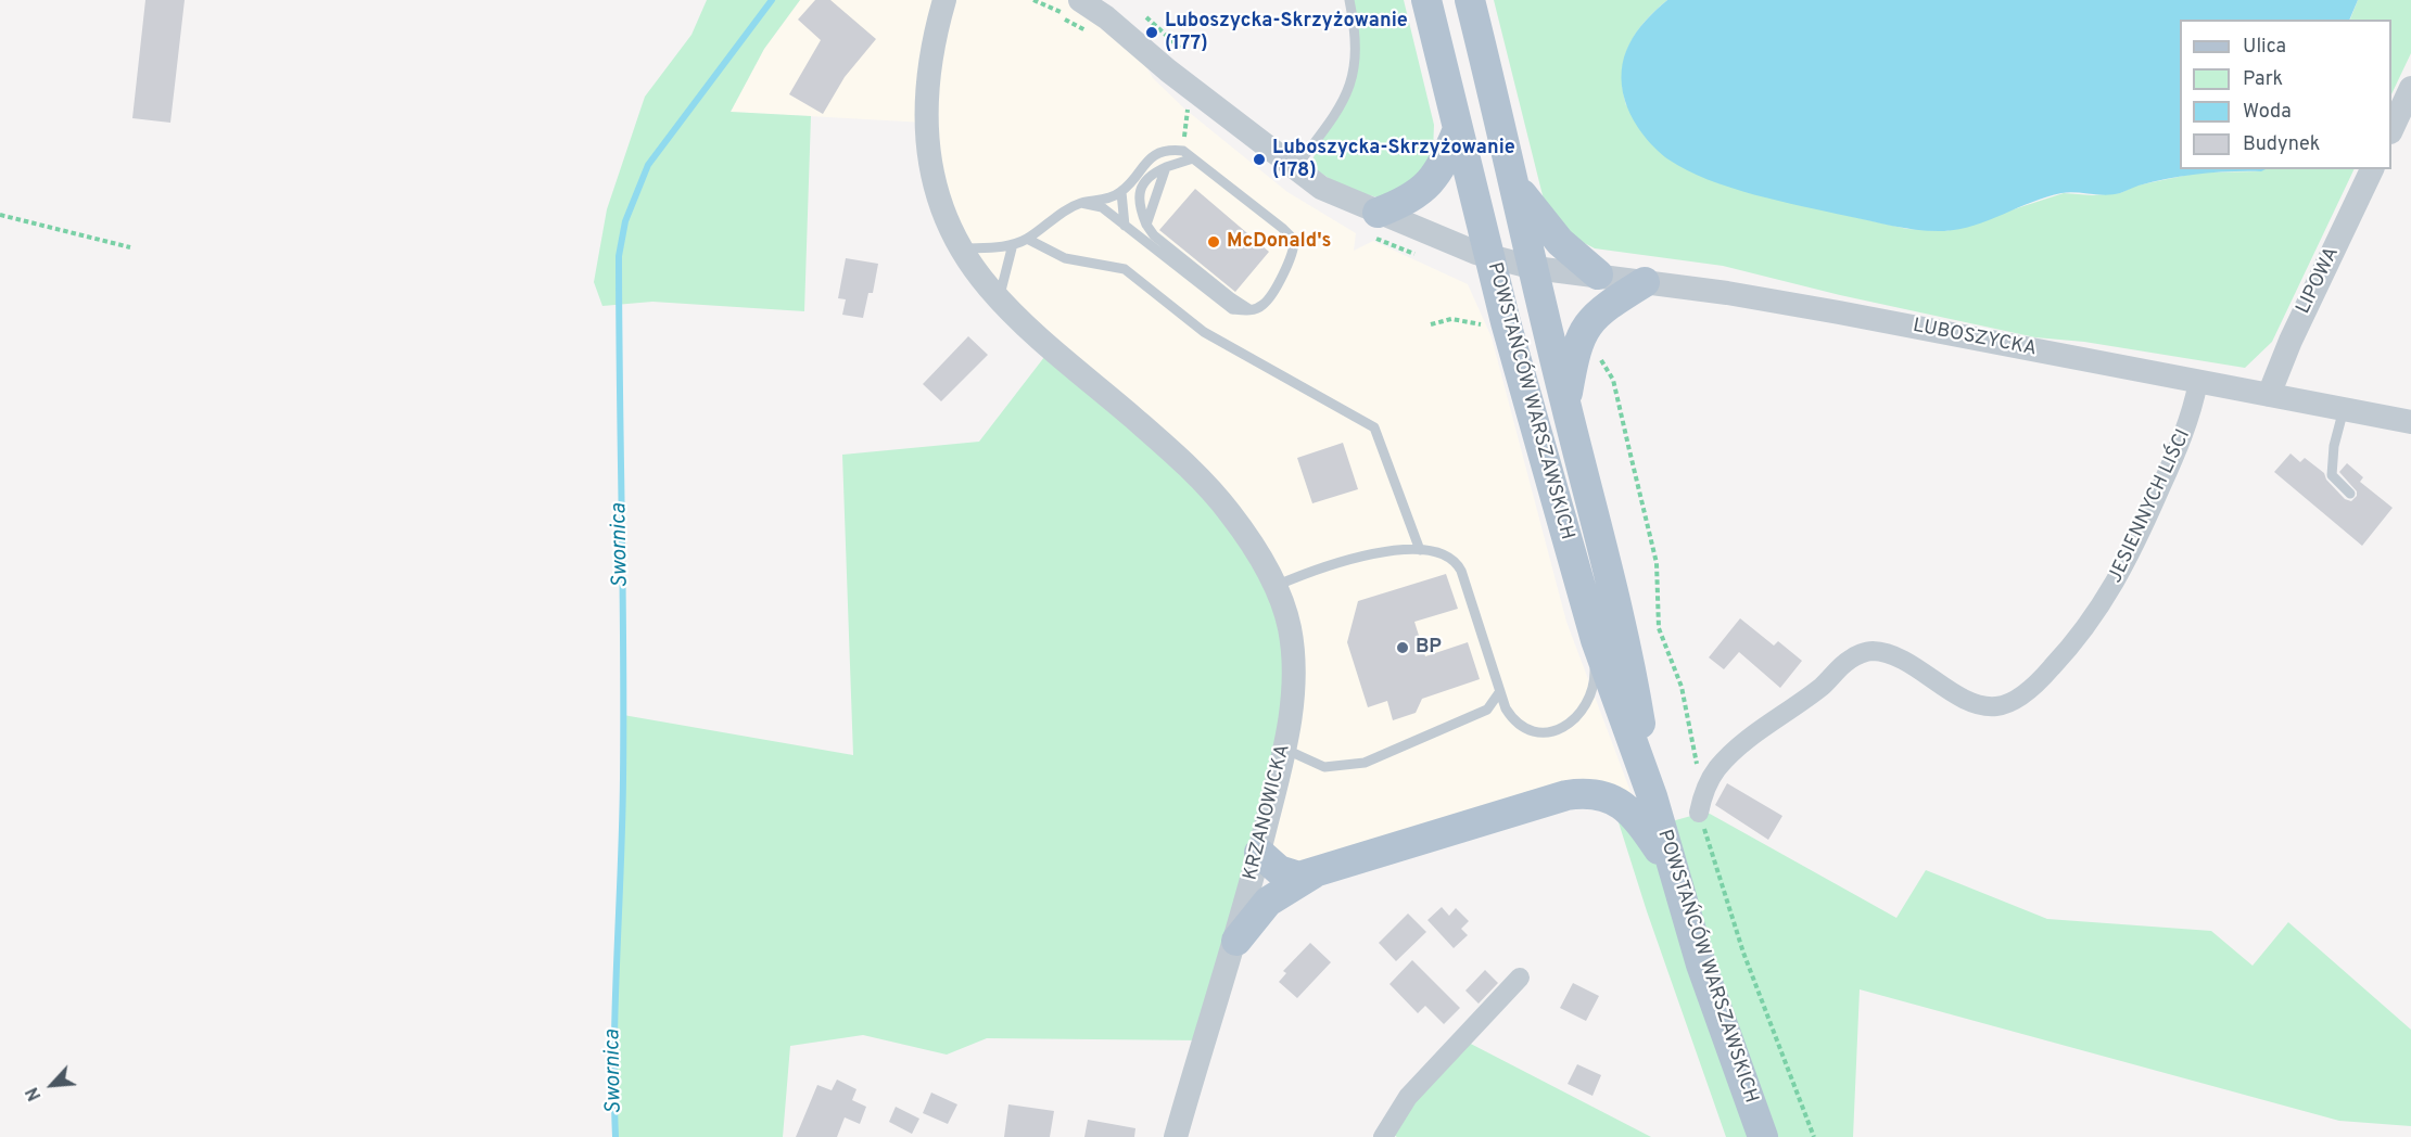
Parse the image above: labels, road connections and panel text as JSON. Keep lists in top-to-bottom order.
{
  "streets": {
    "main road": ["POWSTAŃCÓW WARSZAWSKICH"],
    "street": [
      "LIPOWA",
      "LUBOSZYCKA",
      "JESIENNYCH LIŚCI",
      "KRZANOWICKA"
    ]
  },
  "crossings": [
    ["LIPOWA", "LUBOSZYCKA"],
    ["LUBOSZYCKA", "POWSTAŃCÓW WARSZAWSKICH"],
    ["LUBOSZYCKA", "JESIENNYCH LIŚCI"]
  ],
  "water": ["Swornica"],
  "places": [
    "Luboszycka-Skrzyżowanie (177)",
    "Luboszycka-Skrzyżowanie (178)",
    "McDonald's",
    "BP"
  ],
  "legend": [
    "Ulica",
    "Park",
    "Woda",
    "Budynek"
  ],
  "north": "bottom left"
}
